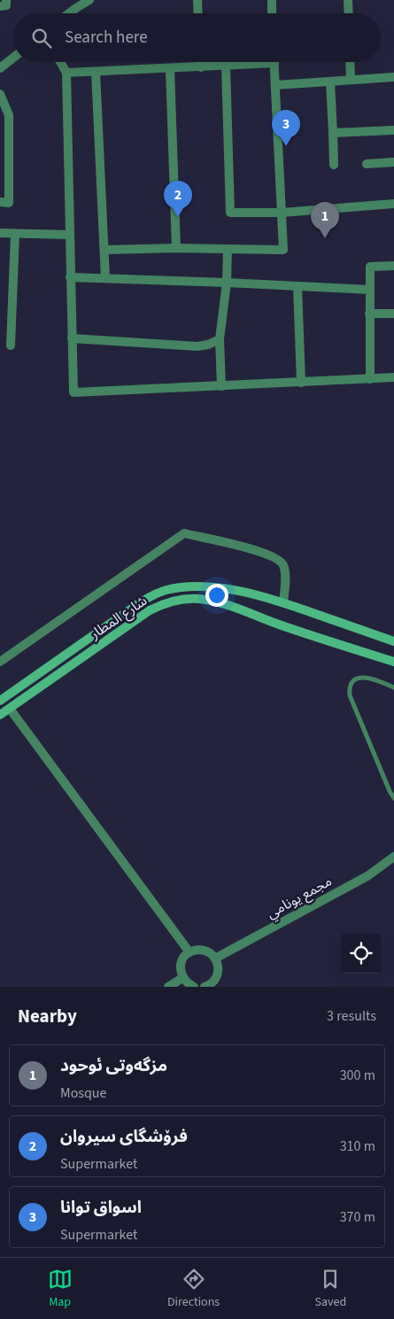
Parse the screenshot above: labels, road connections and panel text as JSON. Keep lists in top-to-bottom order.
{
  "streets": {
    "main road": ["شارع المطار"],
    "street": ["مجمع يونامي"]
  },
  "page": {
    "search": "Search here",
    "pins": ["3", "2", "1"],
    "heading": ["Nearby", "3 results"],
    "list": [
      {
        "mark": "1",
        "name": "مزگەوتی ئوحود",
        "note": "Mosque",
        "value": "300 m"
      },
      {
        "mark": "2",
        "name": "فرۆشگای سیروان",
        "note": "Supermarket",
        "value": "310 m"
      },
      {
        "mark": "3",
        "name": "اسواق توانا",
        "note": "Supermarket",
        "value": "370 m"
      }
    ],
    "nav": ["Map", "Directions", "Saved"]
  }
}
